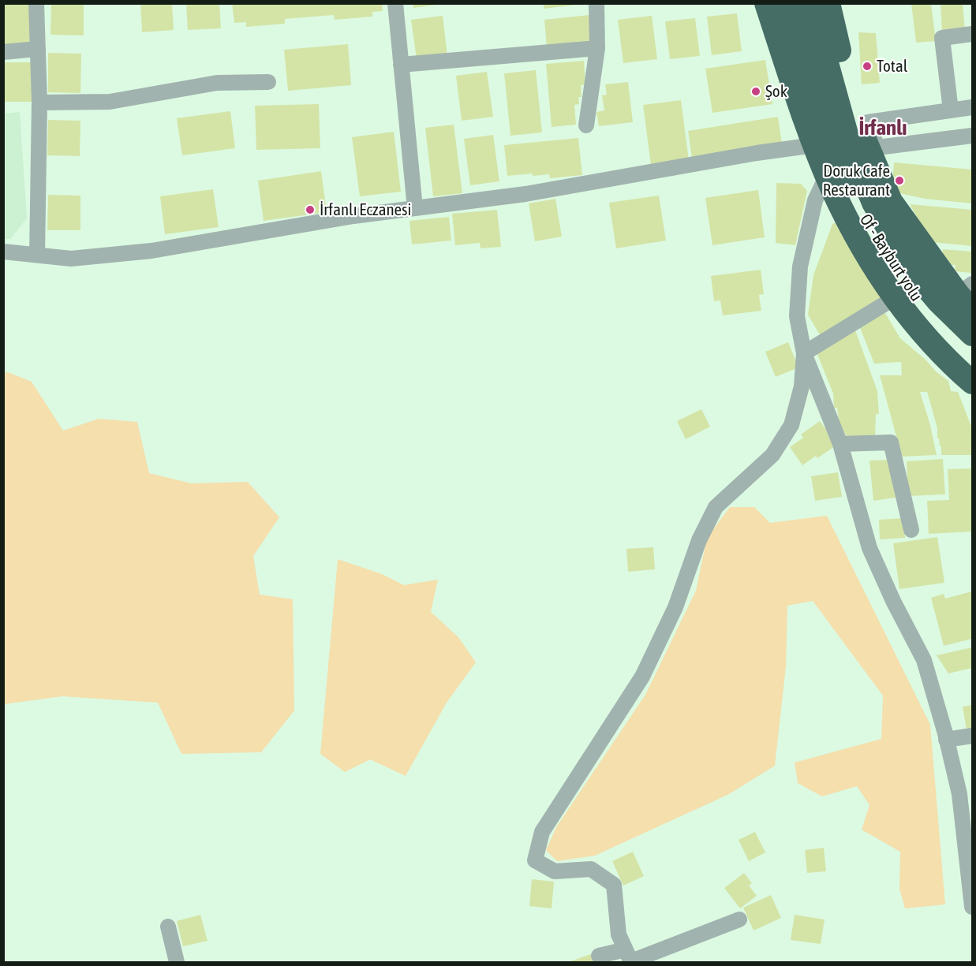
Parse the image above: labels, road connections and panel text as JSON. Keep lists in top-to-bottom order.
{
  "streets": {
    "highway": ["Of - Bayburt yolu"]
  },
  "districts": ["İrfanlı"],
  "places": [
    "Total",
    "Şok",
    "Doruk Cafe Restaurant",
    "İrfanlı Eczanesi"
  ]
}
